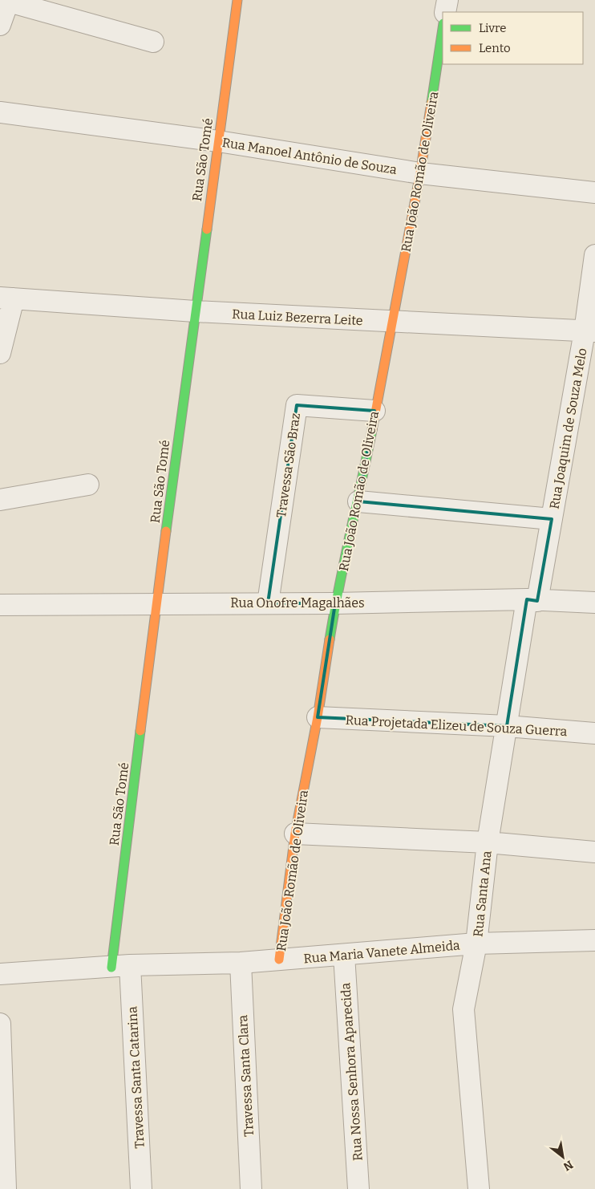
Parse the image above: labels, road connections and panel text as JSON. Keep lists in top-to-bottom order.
{
  "streets": {
    "street": [
      "Rua Manoel Antônio de Souza",
      "Rua São Tomé",
      "Rua João Romão de Oliveira",
      "Rua Luiz Bezerra Leite",
      "Rua Joaquim de Souza Melo",
      "Travessa São Braz",
      "Rua Onofre Magalhães",
      "Rua Projetada Elizeu de Souza Guerra",
      "Rua Santa Ana",
      "Rua Maria Vanete Almeida",
      "Rua Nossa Senhora Aparecida",
      "Travessa Santa Clara",
      "Travessa Santa Catarina"
    ]
  },
  "crossings": [
    ["Rua Manoel Antônio de Souza", "Rua São Tomé"],
    ["Rua Manoel Antônio de Souza", "Rua João Romão de Oliveira"],
    ["Rua São Tomé", "Rua Luiz Bezerra Leite"],
    ["Rua São Tomé", "Rua Onofre Magalhães"],
    ["Rua São Tomé", "Rua Maria Vanete Almeida"],
    ["Rua São Tomé", "Travessa Santa Catarina"],
    ["Rua João Romão de Oliveira", "Rua Luiz Bezerra Leite"],
    ["Rua João Romão de Oliveira", "Travessa São Braz"],
    ["Rua João Romão de Oliveira", "Rua Onofre Magalhães"],
    ["Rua João Romão de Oliveira", "Rua Projetada Elizeu de Souza Guerra"],
    ["Rua João Romão de Oliveira", "Rua Maria Vanete Almeida"],
    ["Rua Luiz Bezerra Leite", "Rua Joaquim de Souza Melo"],
    ["Rua Joaquim de Souza Melo", "Rua Onofre Magalhães"],
    ["Rua Joaquim de Souza Melo", "Rua Santa Ana"],
    ["Travessa São Braz", "Rua Onofre Magalhães"],
    ["Rua Onofre Magalhães", "Rua Santa Ana"],
    ["Rua Projetada Elizeu de Souza Guerra", "Rua Santa Ana"],
    ["Rua Santa Ana", "Rua Maria Vanete Almeida"],
    ["Rua Maria Vanete Almeida", "Rua Nossa Senhora Aparecida"],
    ["Rua Maria Vanete Almeida", "Travessa Santa Clara"],
    ["Rua Maria Vanete Almeida", "Travessa Santa Catarina"]
  ],
  "legend": ["Livre", "Lento"],
  "north": "bottom right"
}
